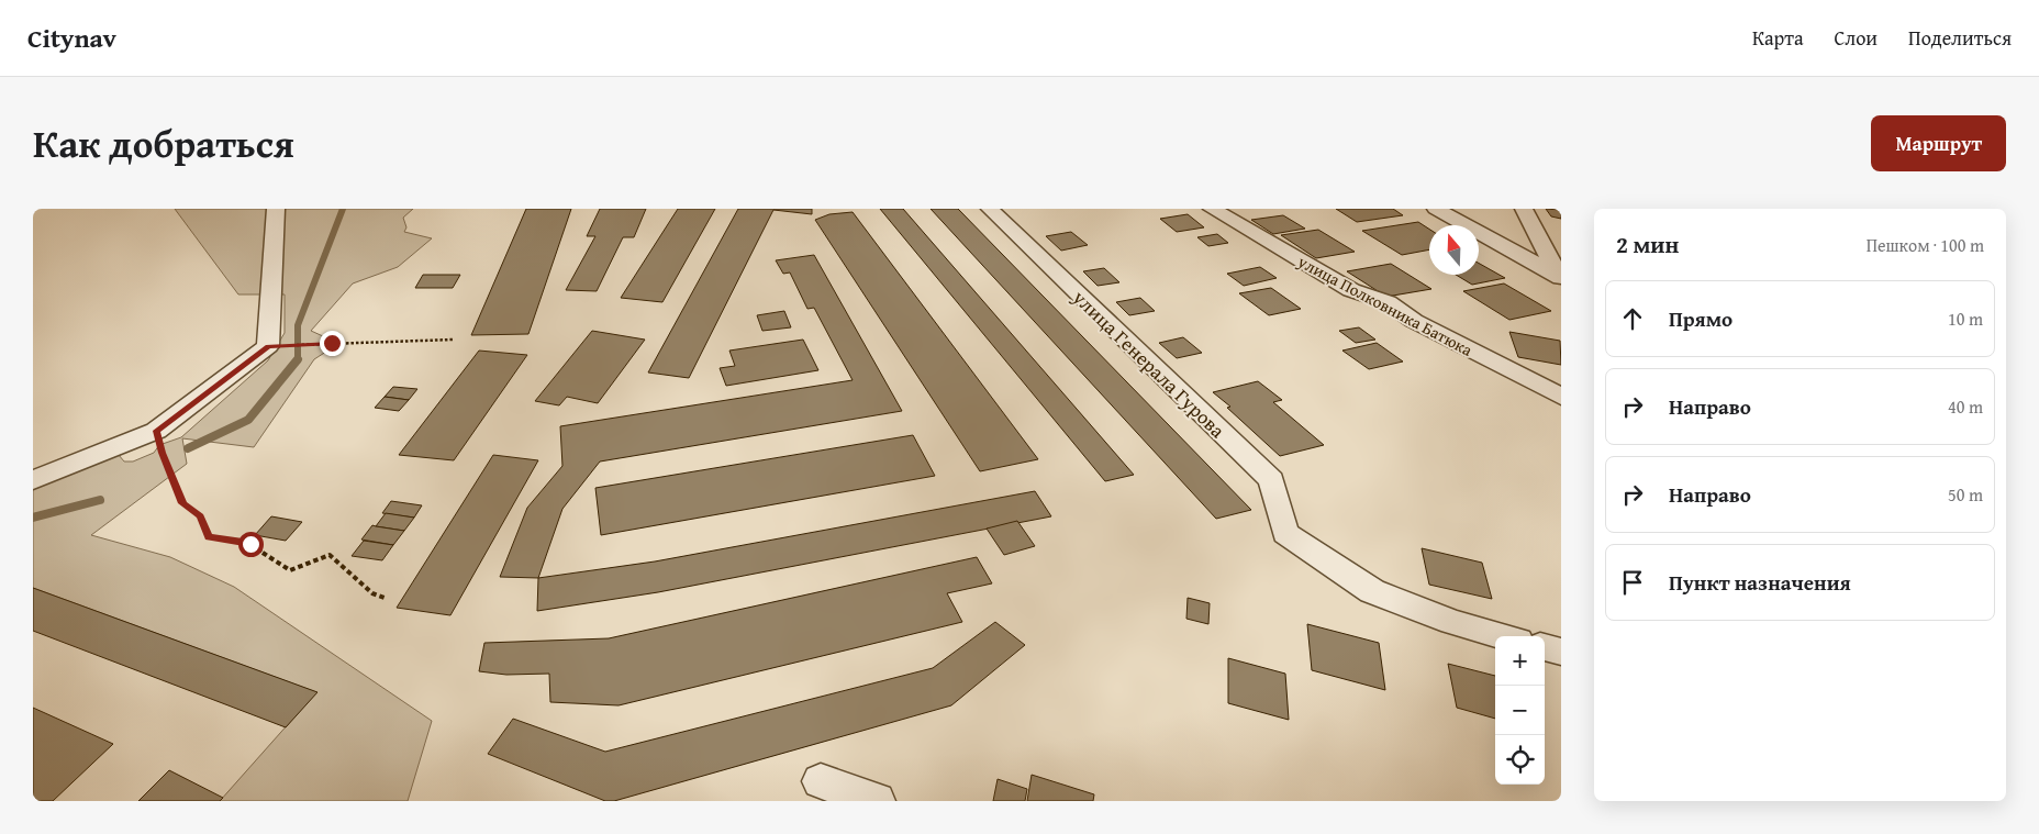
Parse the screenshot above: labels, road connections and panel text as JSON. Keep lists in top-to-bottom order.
{
  "streets": {
    "street": ["улица Полковника Батюка", "улица Генерала Гурова"]
  },
  "north": "top",
  "page": {
    "header": "Citynav",
    "nav": ["Карта", "Слои", "Поделиться"],
    "title": "Как добраться",
    "buttons": "Маршрут",
    "heading": ["2 мин", "Пешком · 100 m"],
    "list": [
      ["Прямо", "10 m"],
      ["Направо", "40 m"],
      ["Направо", "50 m"],
      "Пункт назначения"
    ],
    "map_buttons": ["+", "−"]
  }
}
